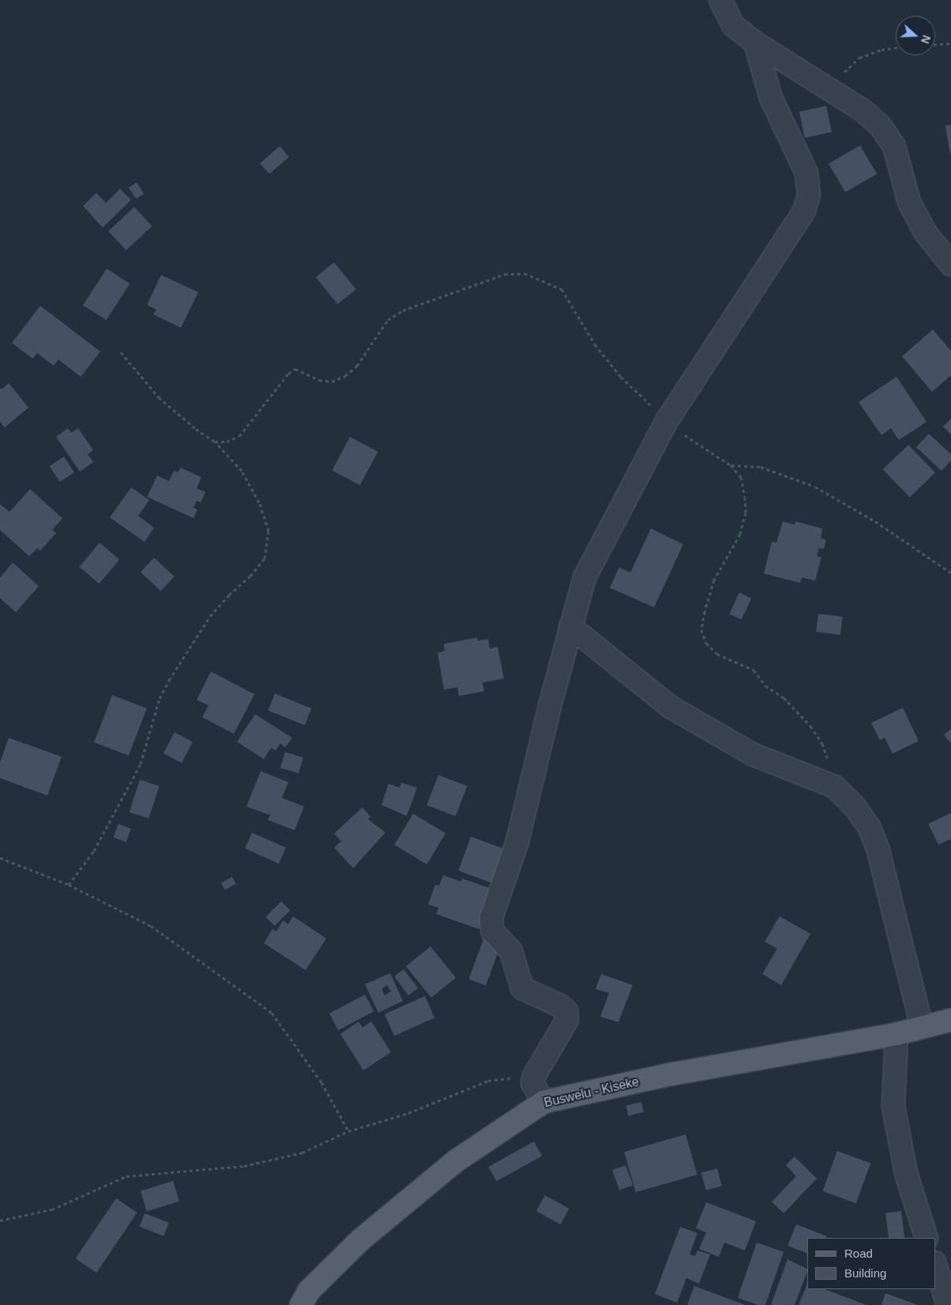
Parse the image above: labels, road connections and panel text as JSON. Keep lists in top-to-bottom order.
{
  "streets": {
    "main road": ["Buswelu - Kiseke"]
  },
  "legend": ["Road", "Building"],
  "north": "right"
}
